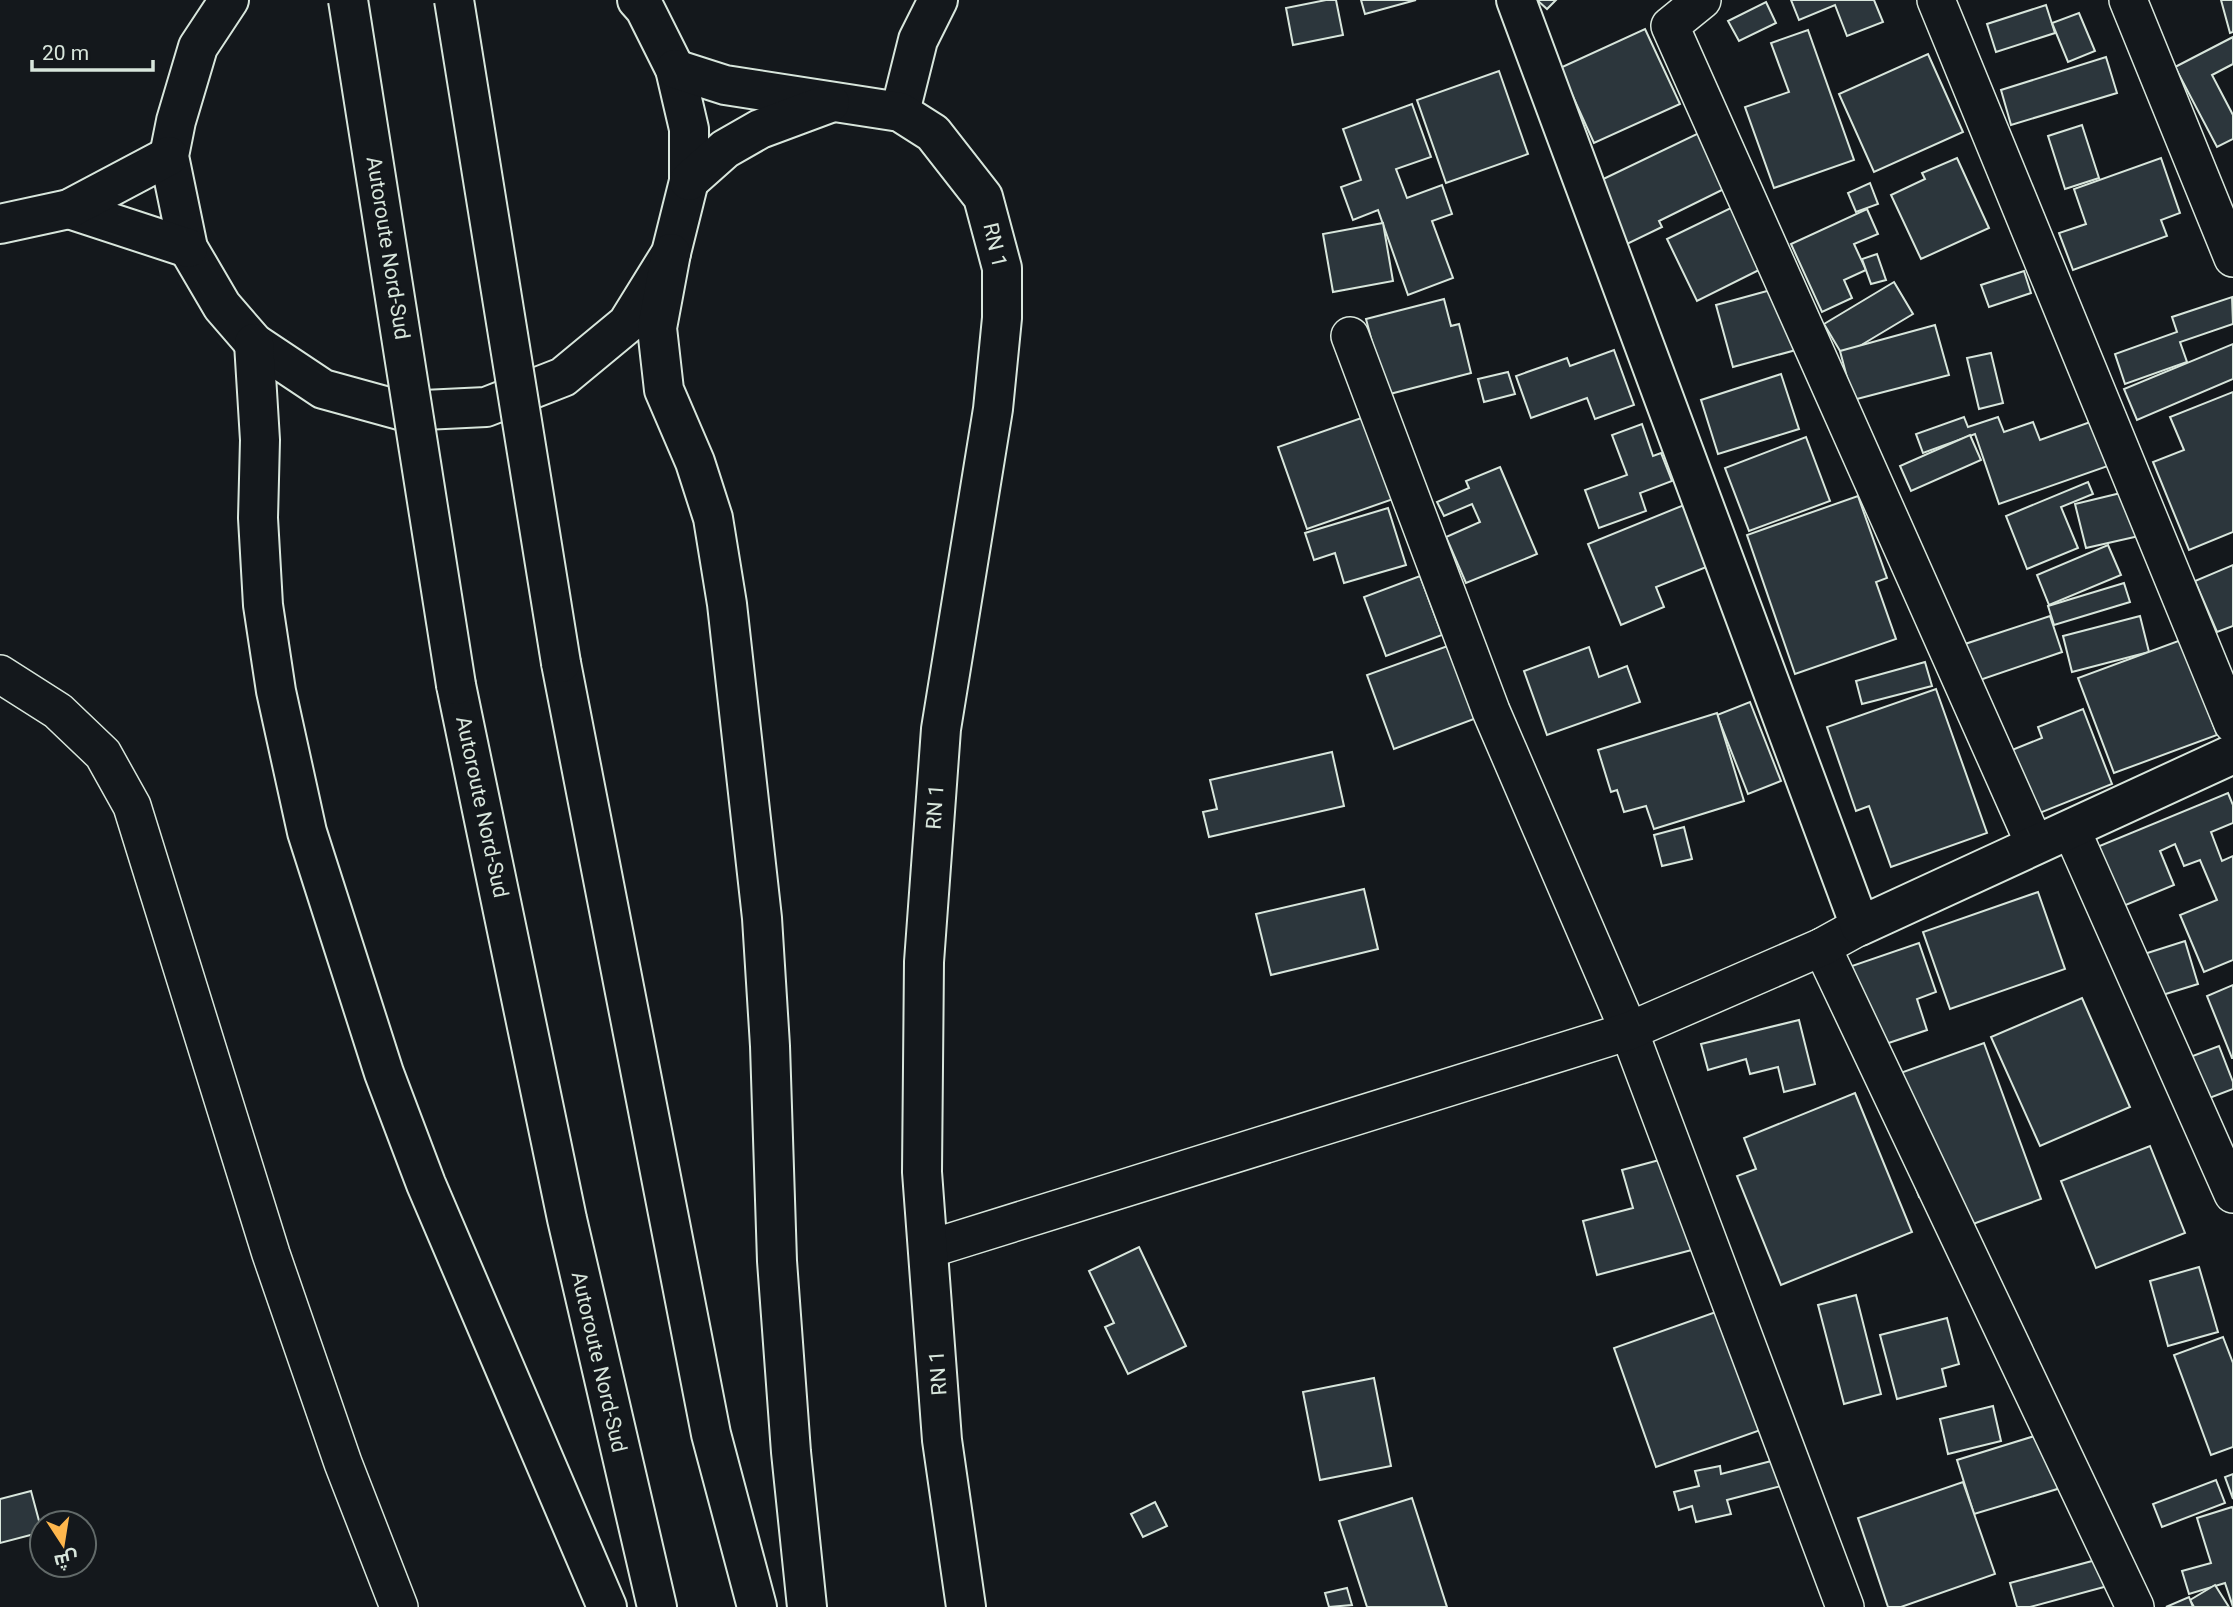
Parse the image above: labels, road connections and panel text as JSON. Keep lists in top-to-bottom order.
{
  "streets": {
    "main road": ["RN 1", "Autoroute Nord-Sud"]
  },
  "scale_bar": "20 m",
  "north": "bottom"
}
